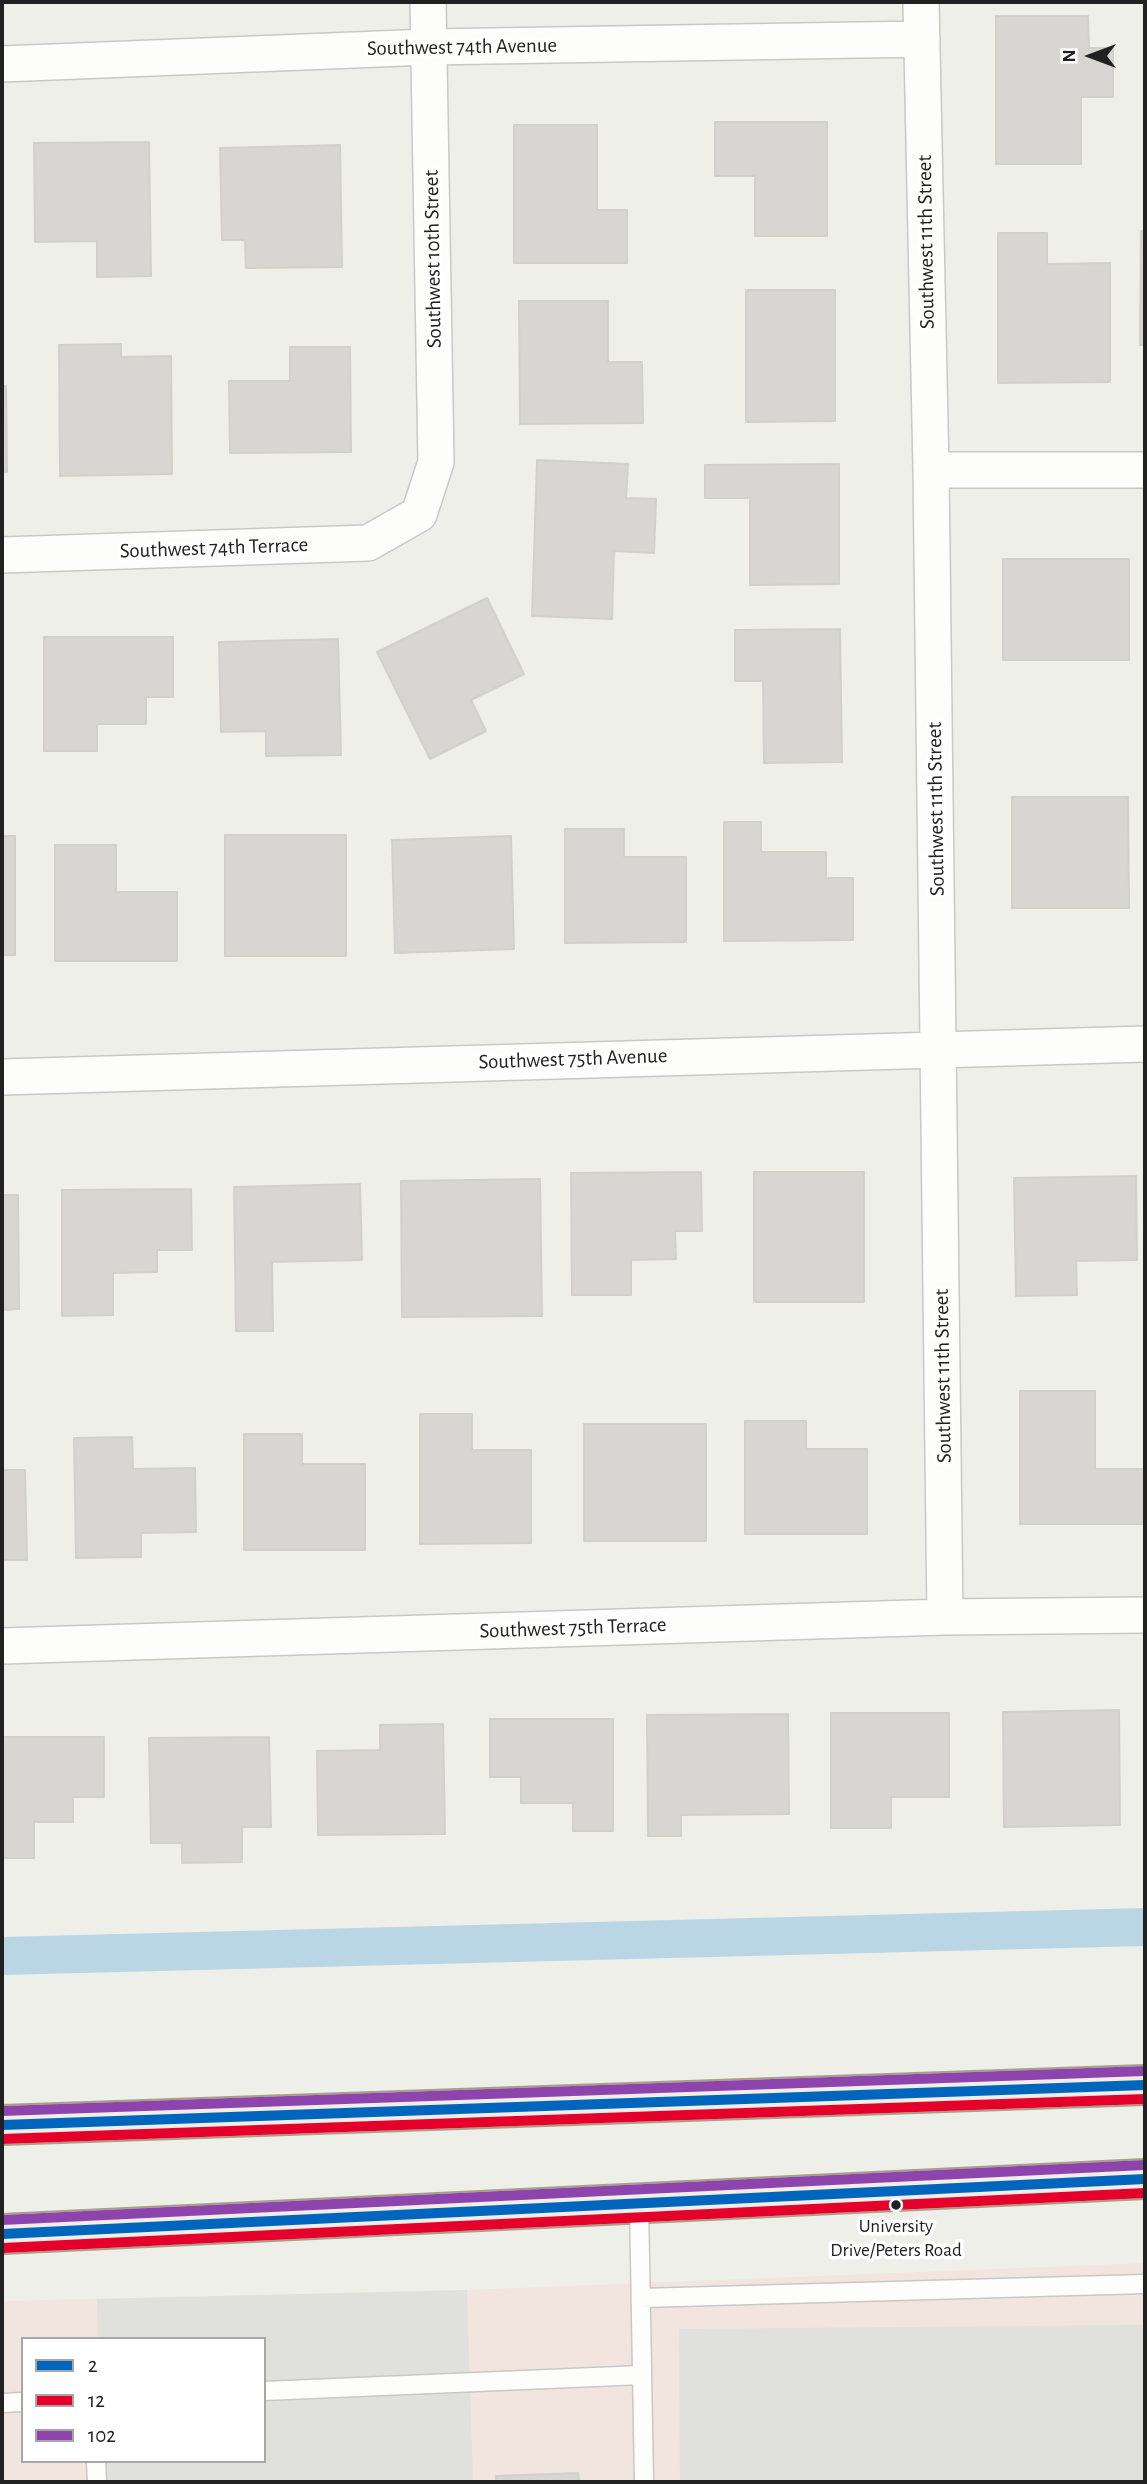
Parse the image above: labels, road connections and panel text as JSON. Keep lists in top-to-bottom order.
{
  "streets": {
    "street": [
      "Southwest 74th Avenue",
      "Southwest 11th Street",
      "Southwest 10th Street",
      "Southwest 74th Terrace",
      "Southwest 75th Avenue",
      "Southwest 75th Terrace"
    ]
  },
  "crossings": [
    ["Southwest 74th Avenue", "Southwest 11th Street"],
    ["Southwest 74th Avenue", "Southwest 10th Street"],
    ["Southwest 11th Street", "Southwest 75th Avenue"],
    ["Southwest 11th Street", "Southwest 75th Terrace"],
    ["Southwest 10th Street", "Southwest 74th Terrace"]
  ],
  "places": ["University Drive/Peters Road"],
  "lines": ["transit line 102", "transit line 2", "transit line 12"],
  "legend": ["2", "12", "102"],
  "north": "left"
}
